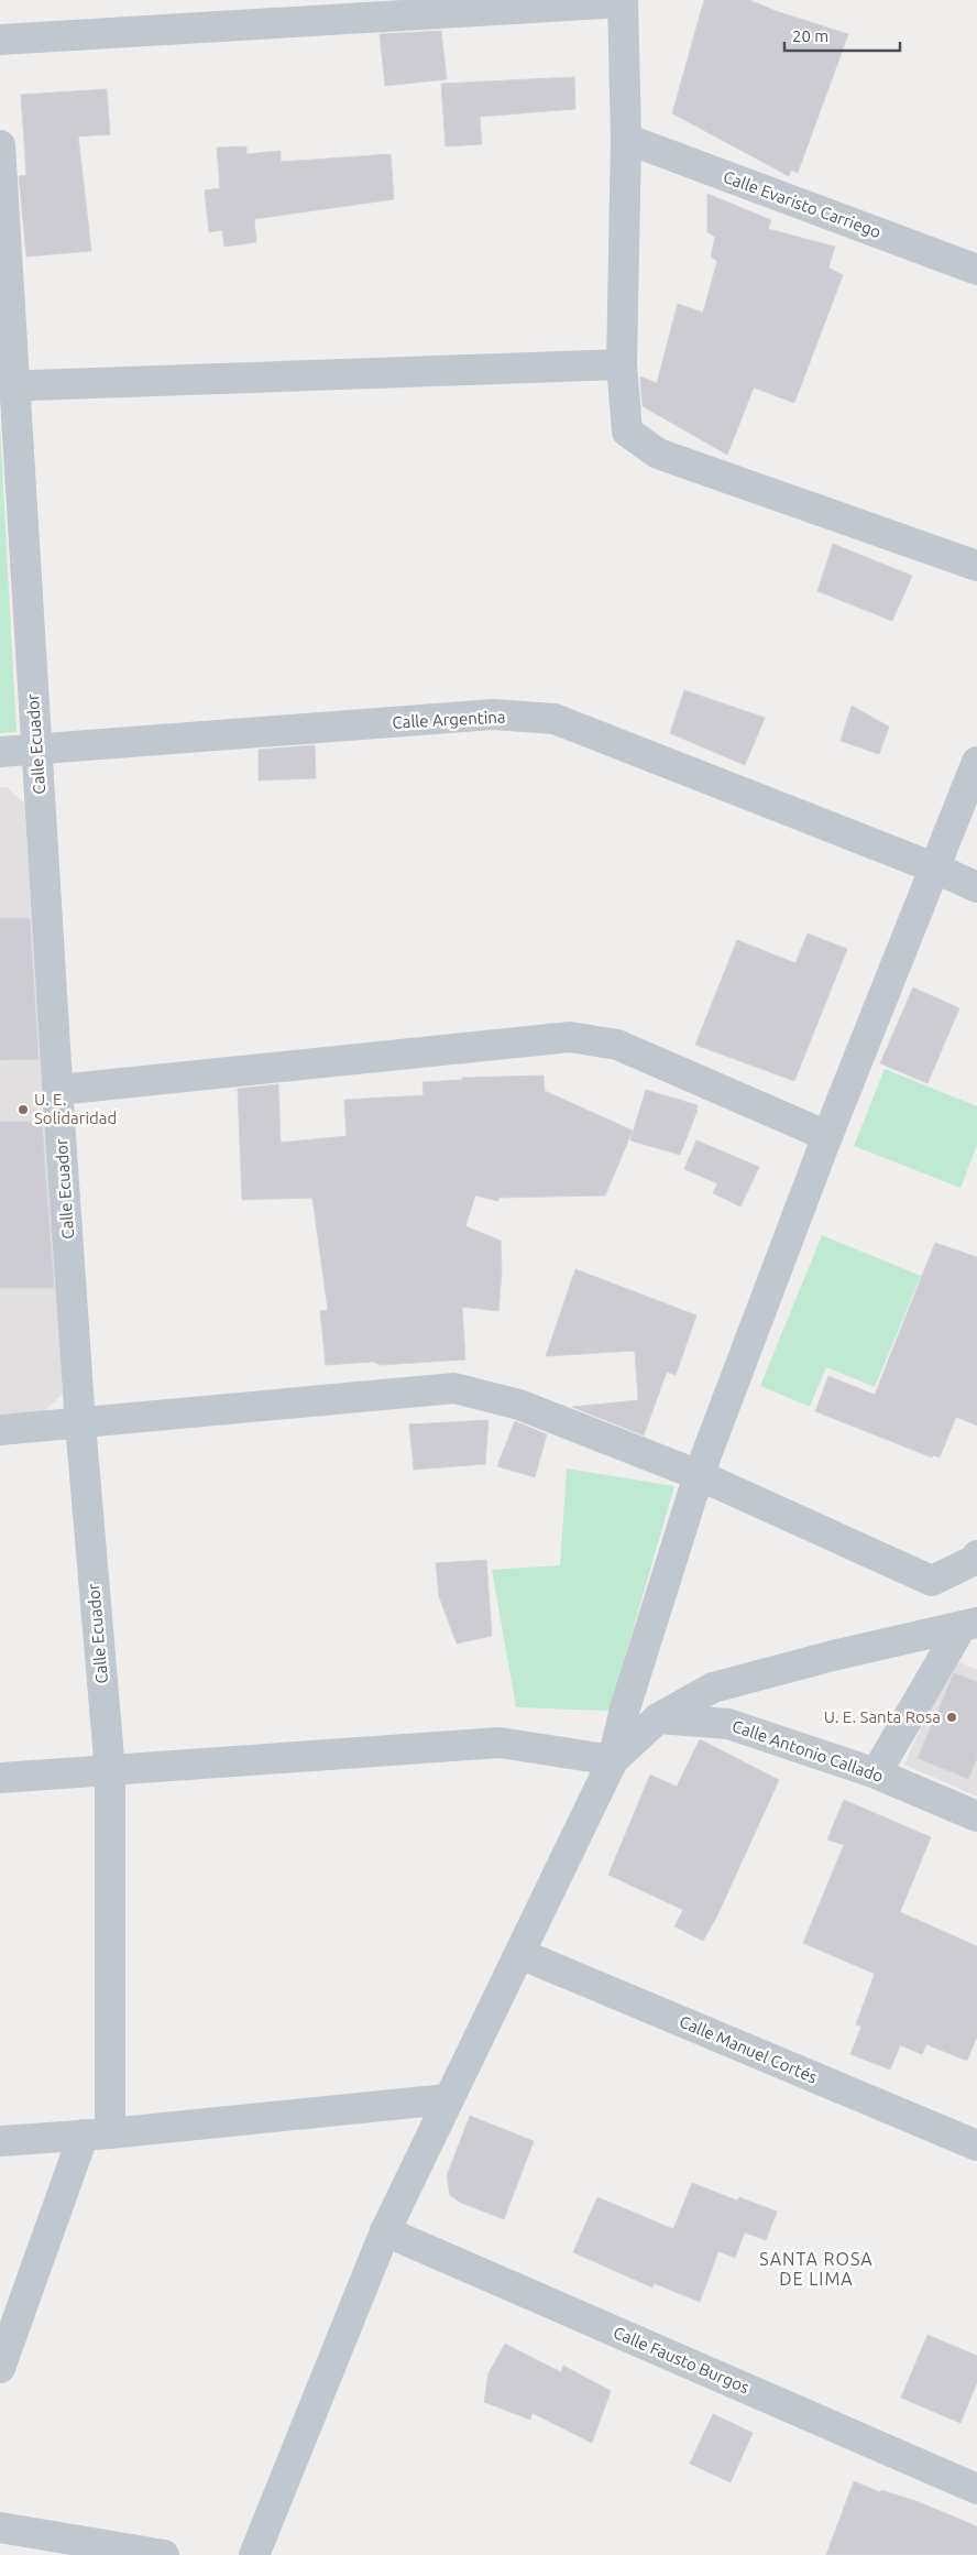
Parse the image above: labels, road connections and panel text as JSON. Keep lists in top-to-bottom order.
{
  "streets": {
    "street": [
      "Calle Evaristo Carriego",
      "Calle Argentina",
      "Calle Ecuador",
      "Calle Antonio Callado",
      "Calle Manuel Cortés",
      "Calle Fausto Burgos"
    ]
  },
  "crossings": [
    ["Calle Argentina", "Calle Ecuador"]
  ],
  "districts": ["SANTA ROSA DE LIMA"],
  "places": ["U. E. Solidaridad", "U. E. Santa Rosa"],
  "scale_bar": "20 m"
}
